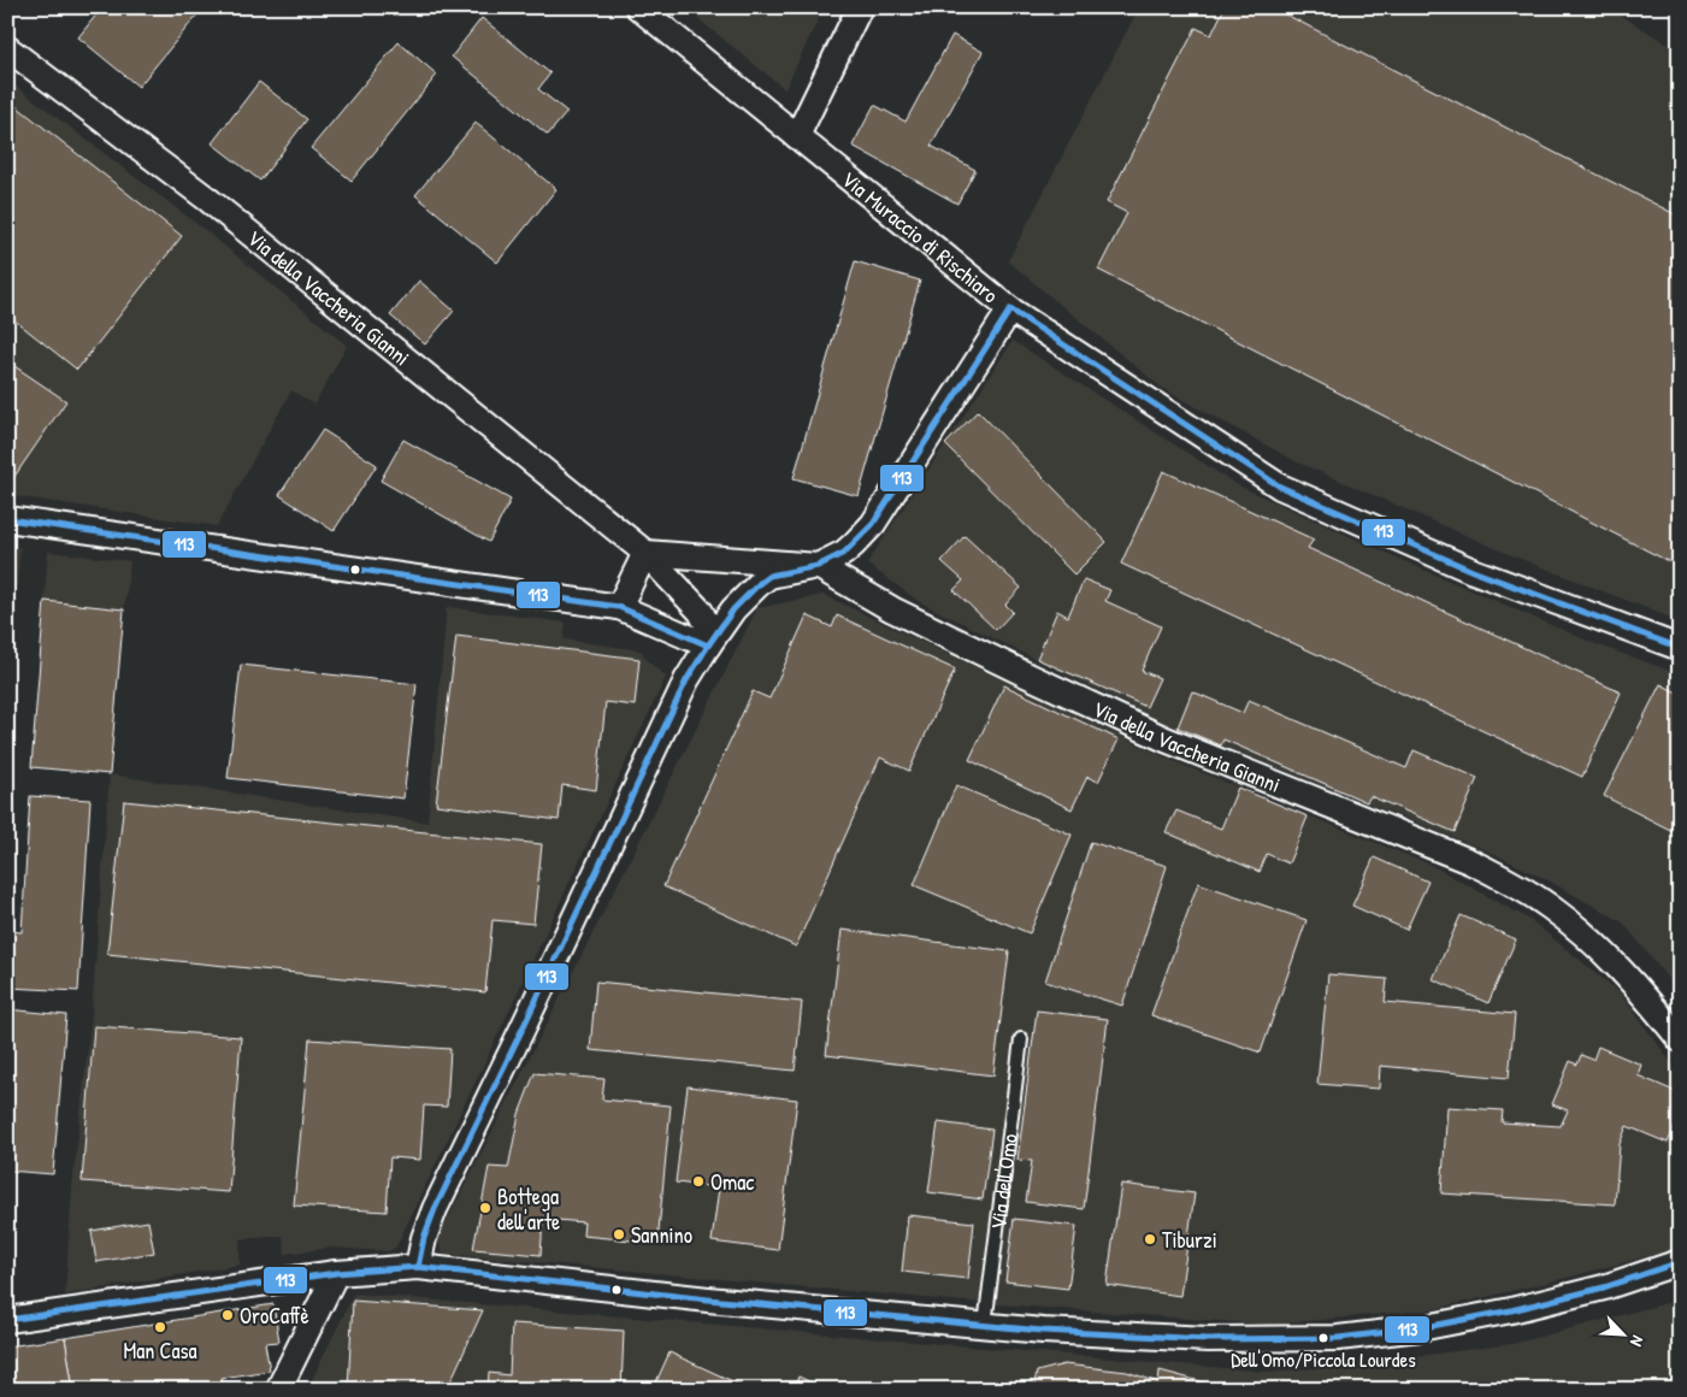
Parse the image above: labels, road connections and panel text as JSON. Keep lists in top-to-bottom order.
{
  "streets": {
    "street": ["Via Muraccio di Rischiaro", "Via della Vaccheria Gianni"],
    "lane": ["Via dell'Omo"]
  },
  "places": [
    "Omac",
    "Bottega dell'arte",
    "Sannino",
    "Tiburzi",
    "OroCaffè",
    "Man Casa",
    "Dell'Omo/Piccola Lourdes"
  ],
  "lines": ["transit line 113"],
  "north": "bottom right"
}
